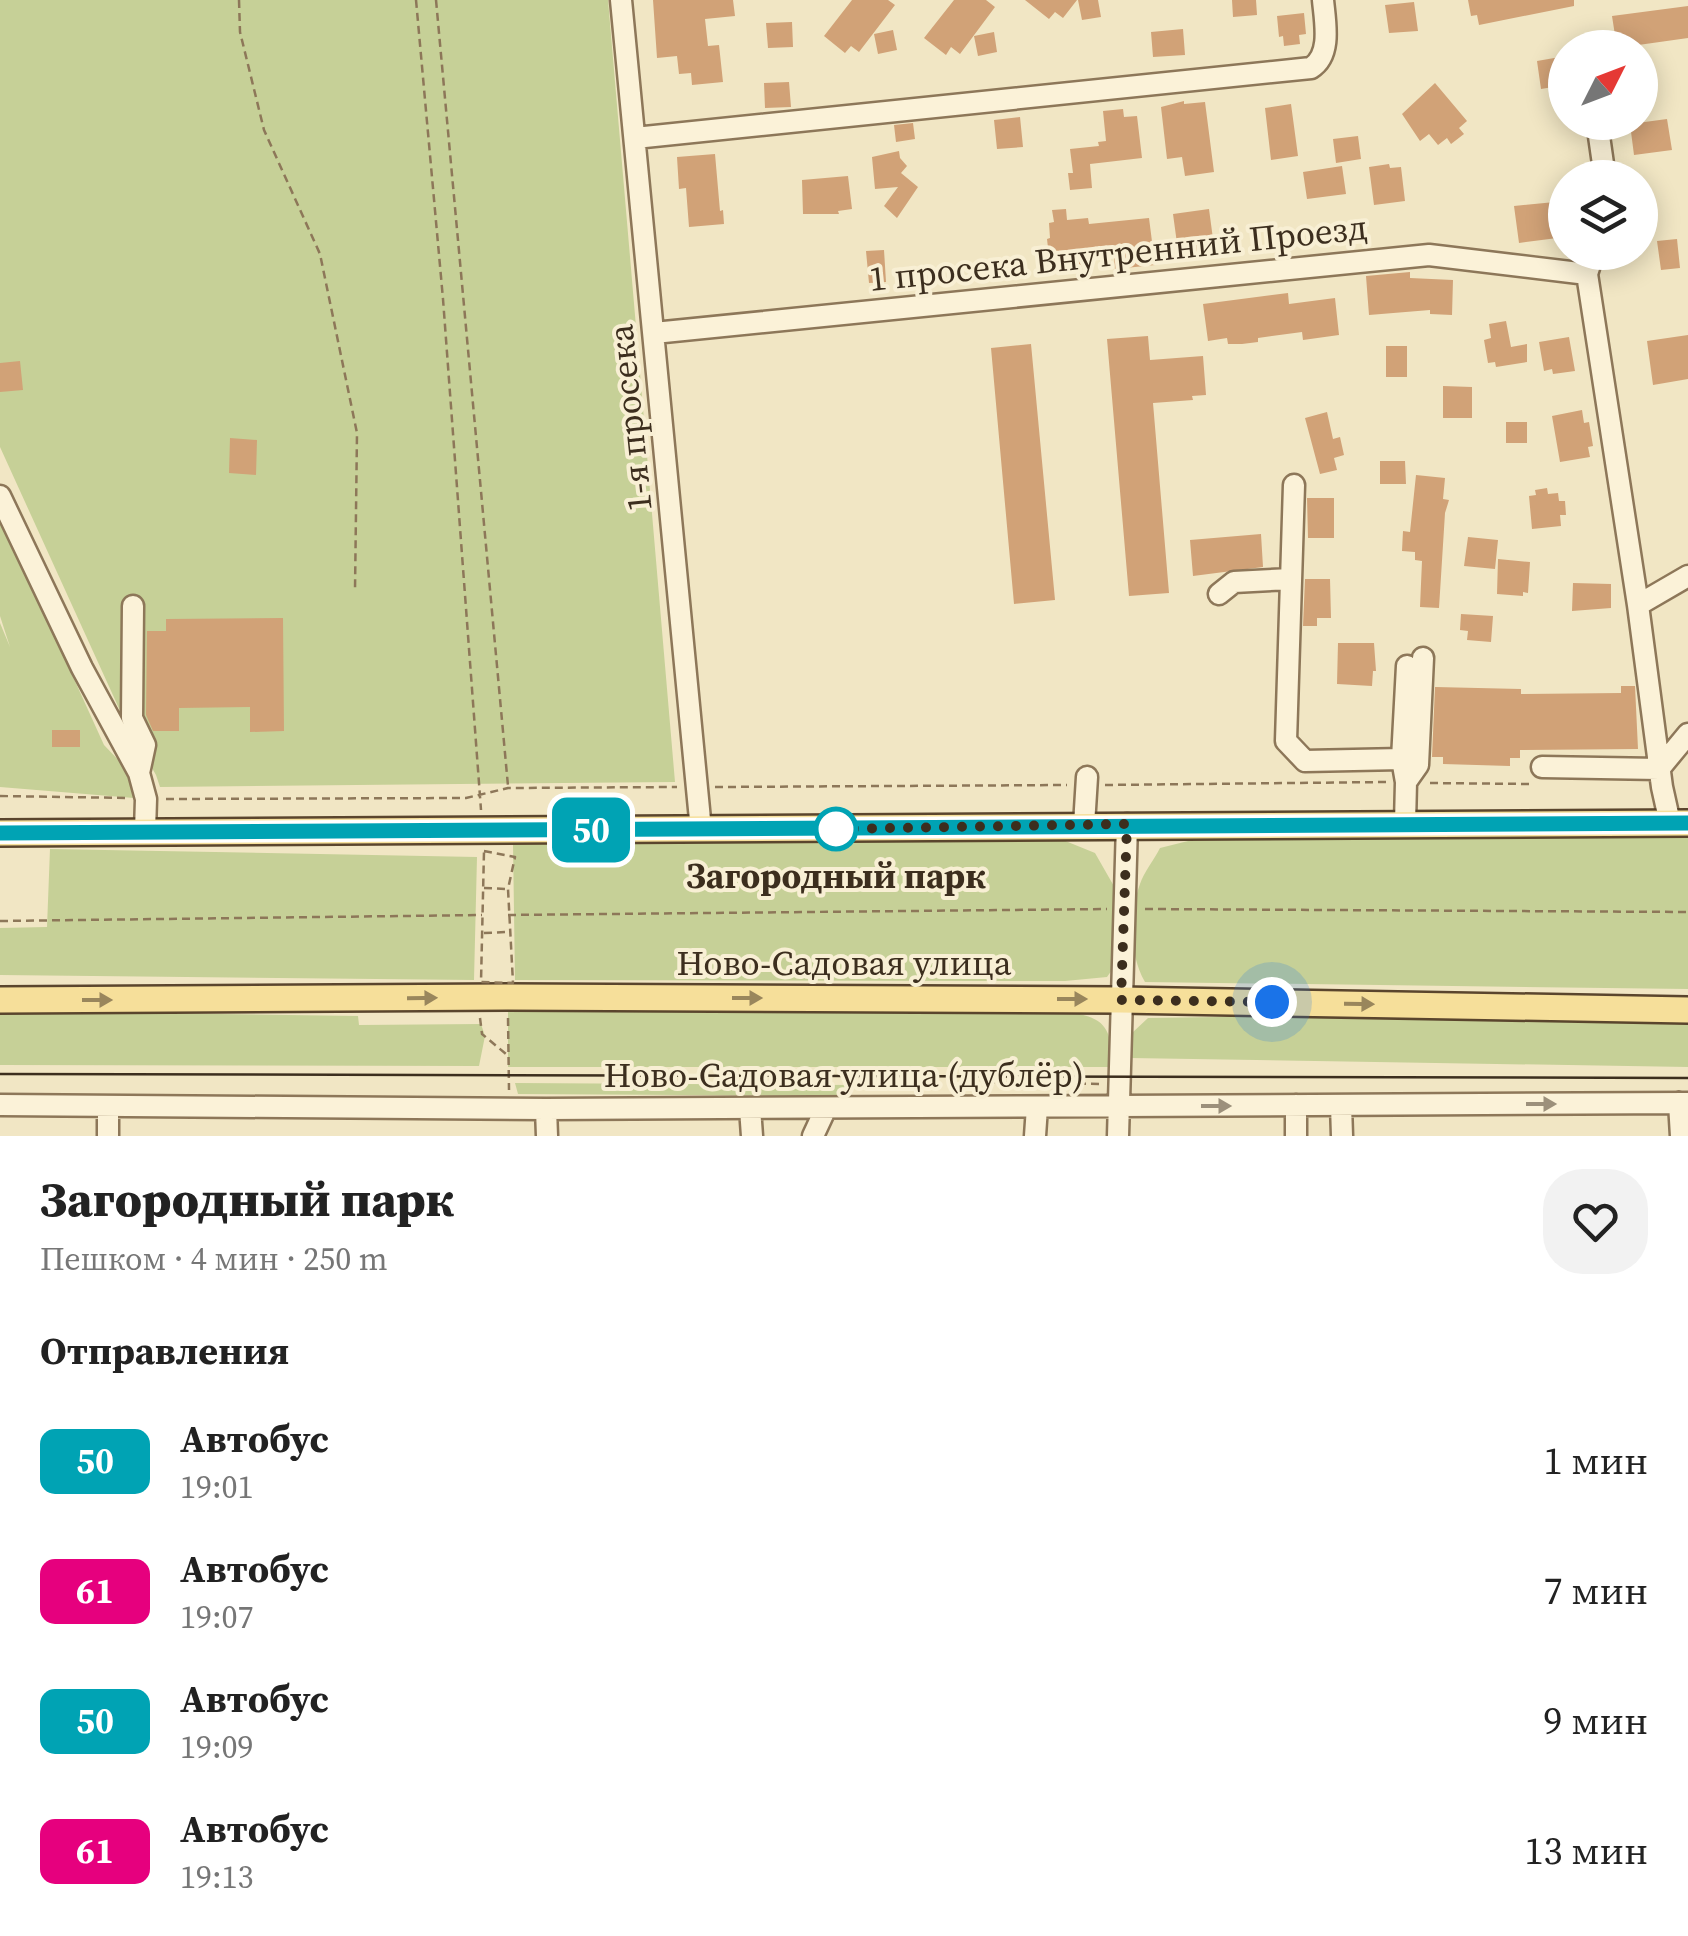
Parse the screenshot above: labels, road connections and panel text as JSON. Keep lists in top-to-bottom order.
{
  "streets": {
    "main road": ["Ново-Садовая улица"],
    "street": ["1 просека Внутренний Проезд", "1-я просека", "Ново-Садовая улица (дублёр)"]
  },
  "crossings": [
    ["1 просека Внутренний Проезд", "1-я просека"]
  ],
  "places": ["Загородный парк"],
  "lines": ["bus line 50"],
  "north": "top right",
  "page": {
    "on_map": "50",
    "heading": [
      ["Загородный парк", "Пешком · 4 мин · 250 m"],
      "Отправления"
    ],
    "list": [
      {
        "mark": "50",
        "name": "Автобус",
        "note": "19:01",
        "value": "1 мин"
      },
      {
        "mark": "61",
        "name": "Автобус",
        "note": "19:07",
        "value": "7 мин"
      },
      {
        "mark": "50",
        "name": "Автобус",
        "note": "19:09",
        "value": "9 мин"
      },
      {
        "mark": "61",
        "name": "Автобус",
        "note": "19:13",
        "value": "13 мин"
      }
    ]
  }
}
